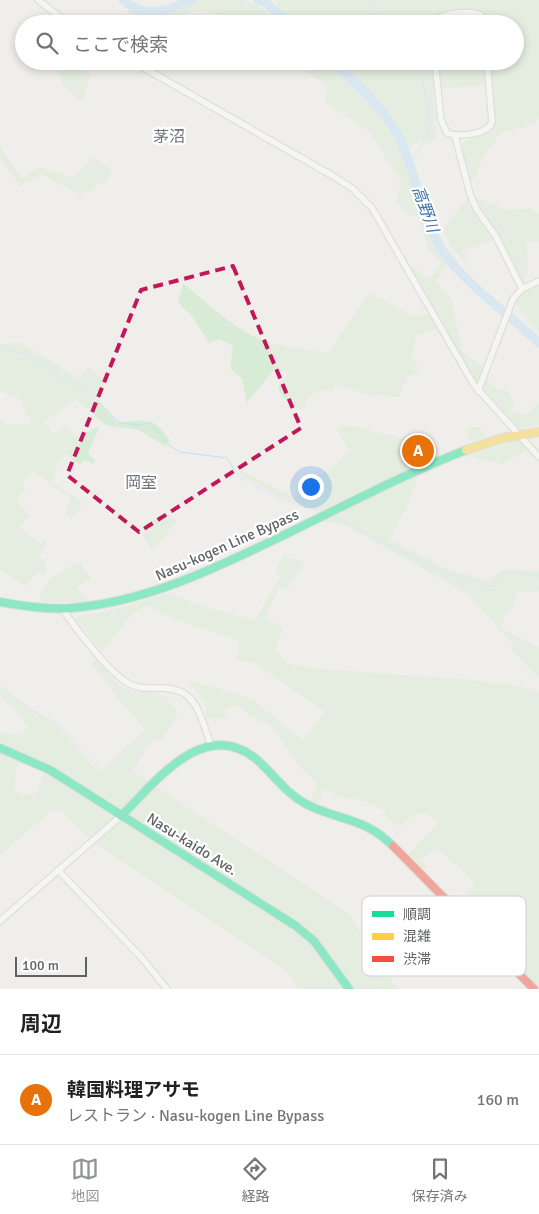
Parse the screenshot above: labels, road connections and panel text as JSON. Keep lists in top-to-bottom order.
{
  "streets": {
    "main road": ["Nasu-kogen Line Bypass", "Nasu-kaido Ave."]
  },
  "districts": ["茅沼", "岡室"],
  "water": ["高野川"],
  "legend": ["順調", "混雑", "渋滞"],
  "scale_bar": "100 m",
  "page": {
    "search": "ここで検索",
    "pins": "A",
    "scale": "100 m",
    "heading": "周辺",
    "list": [
      {
        "mark": "A",
        "name": "韓国料理アサモ",
        "note": "レストラン · Nasu-kogen Line Bypass",
        "value": "160 m"
      }
    ],
    "nav": ["地図", "経路", "保存済み"]
  }
}
